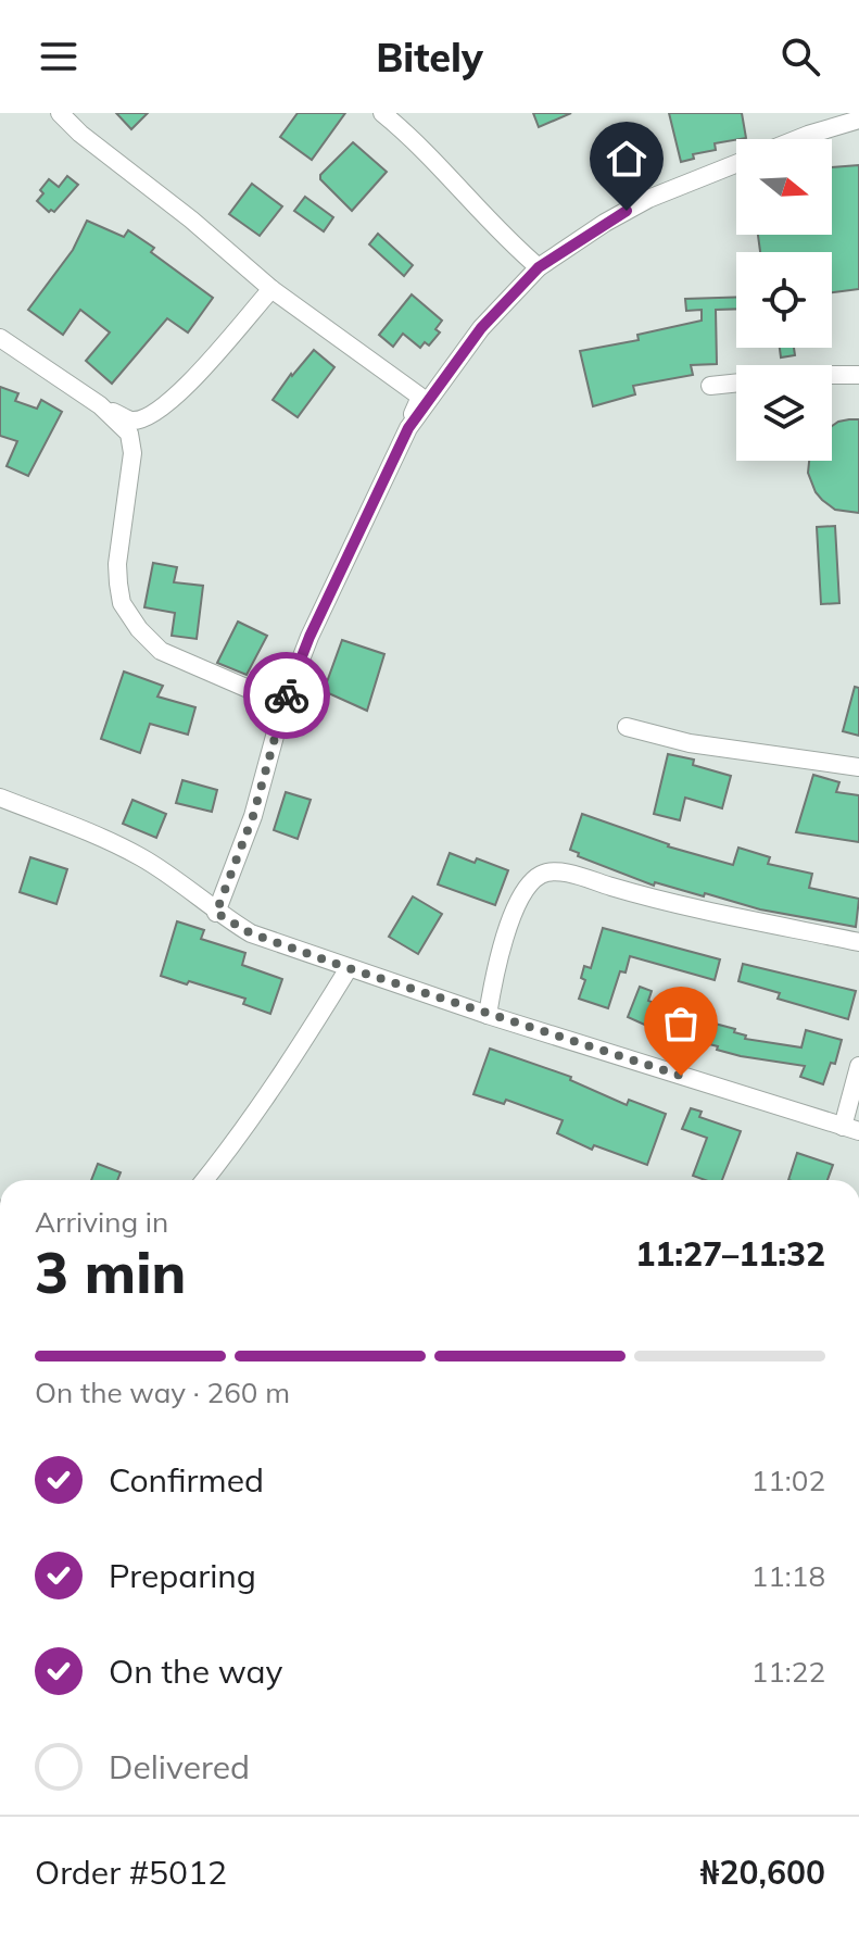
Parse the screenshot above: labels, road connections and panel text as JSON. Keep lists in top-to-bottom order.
{
  "north": "right",
  "page": {
    "header": "Bitely",
    "heading": ["3 min", "Arriving in", "11:27–11:32"],
    "panel": ["Order #5012", "₦20,600"],
    "bar": "On the way · 260 m",
    "list": [
      ["Confirmed", "11:02"],
      ["Preparing", "11:18"],
      ["On the way", "11:22"],
      "Delivered"
    ]
  }
}
